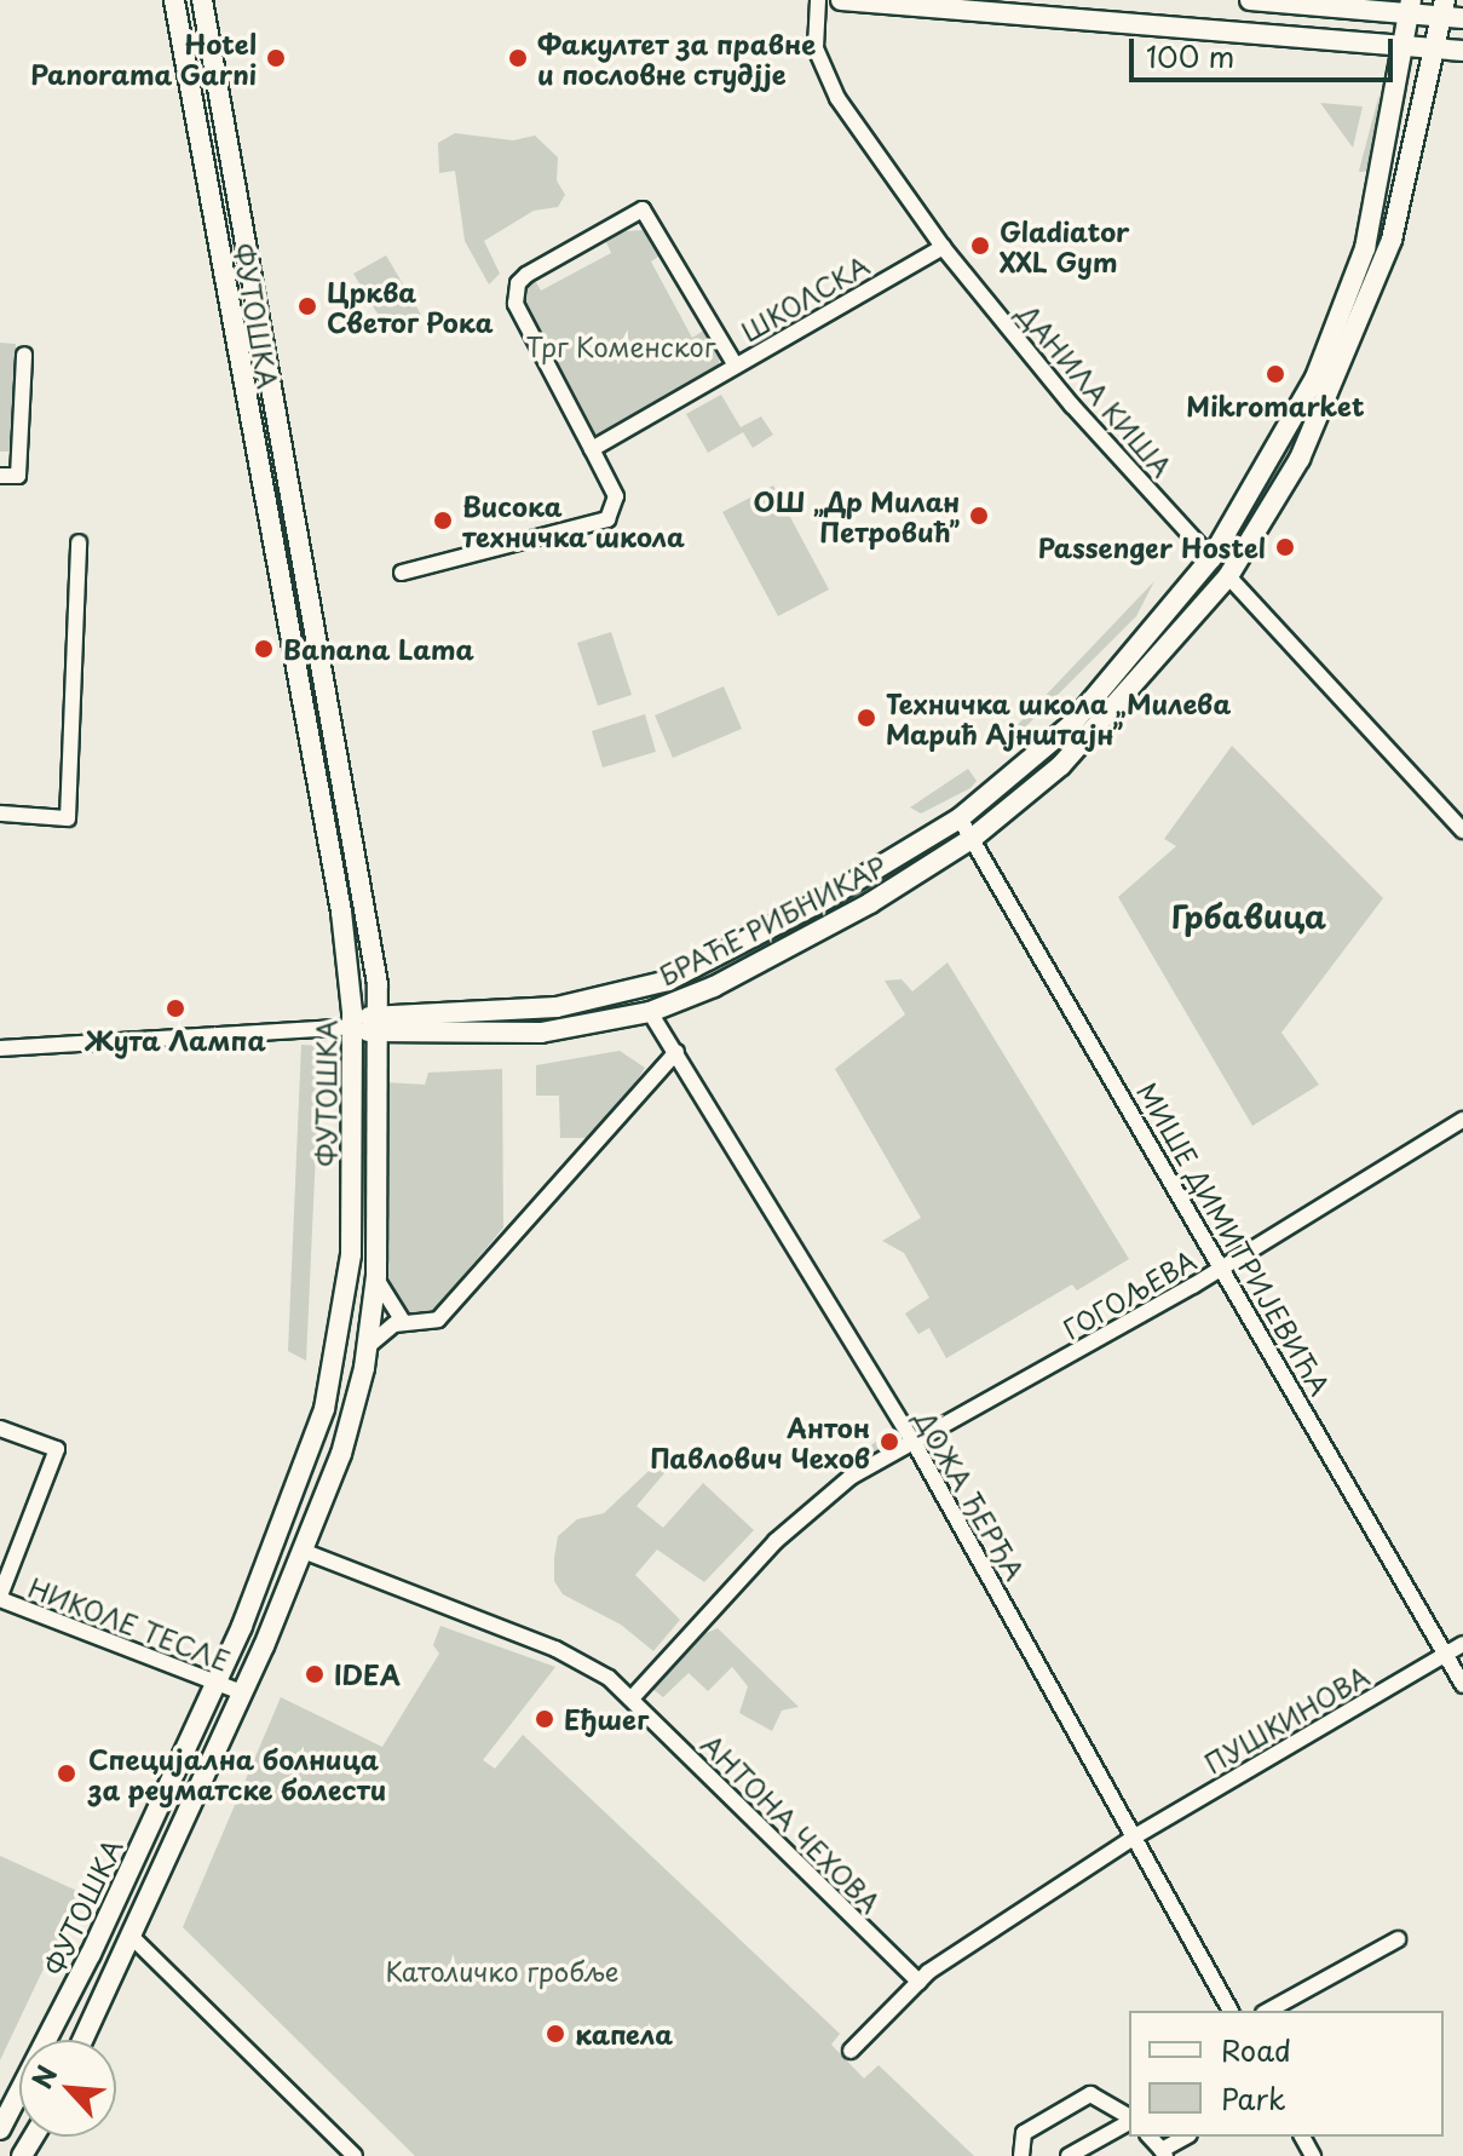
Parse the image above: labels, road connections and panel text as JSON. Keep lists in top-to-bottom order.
{
  "streets": {
    "main road": ["ФУТОШКА", "БРАЋЕ РИБНИКАР"],
    "street": [
      "ШКОЛСКА",
      "ДАНИЛА КИША",
      "МИШЕ ДИМИТРИЈЕВИЋА",
      "ГОГОЉЕВА",
      "ДОЖА ЂЕРЂА",
      "НИКОЛЕ ТЕСЛЕ",
      "ПУШКИНОВА",
      "АНТОНА ЧЕХОВА"
    ]
  },
  "crossings": [
    ["ШКОЛСКА", "ДАНИЛА КИША"],
    ["ФУТОШКА", "БРАЋЕ РИБНИКАР"],
    ["ФУТОШКА", "НИКОЛЕ ТЕСЛЕ"],
    ["ФУТОШКА", "АНТОНА ЧЕХОВА"],
    ["ДАНИЛА КИША", "БРАЋЕ РИБНИКАР"],
    ["БРАЋЕ РИБНИКАР", "МИШЕ ДИМИТРИЈЕВИЋА"],
    ["БРАЋЕ РИБНИКАР", "ДОЖА ЂЕРЂА"],
    ["МИШЕ ДИМИТРИЈЕВИЋА", "ГОГОЉЕВА"],
    ["МИШЕ ДИМИТРИЈЕВИЋА", "ПУШКИНОВА"],
    ["ГОГОЉЕВА", "ДОЖА ЂЕРЂА"],
    ["ДОЖА ЂЕРЂА", "ПУШКИНОВА"]
  ],
  "districts": ["Грбавица"],
  "parks": ["Трг Коменског", "Католичко гробље"],
  "places": [
    "Hotel Panorama Garni",
    "Факултет за правне и пословне студјје",
    "Gladiator XXL Gym",
    "Црква Светог Рока",
    "Mikromarket",
    "ОШ „Др Милан Петровић”",
    "Висока техничка школа",
    "Passenger Hostel",
    "Banana Lama",
    "Техничка школа „Милева Марић Ајнштајн”",
    "Жута Лампа",
    "Антон Павлович Чехов",
    "IDEA",
    "Еђшег",
    "Специјална болница за реуматске болести",
    "капела"
  ],
  "legend": ["Road", "Park"],
  "scale_bar": "100 m",
  "north": "top left"
}
